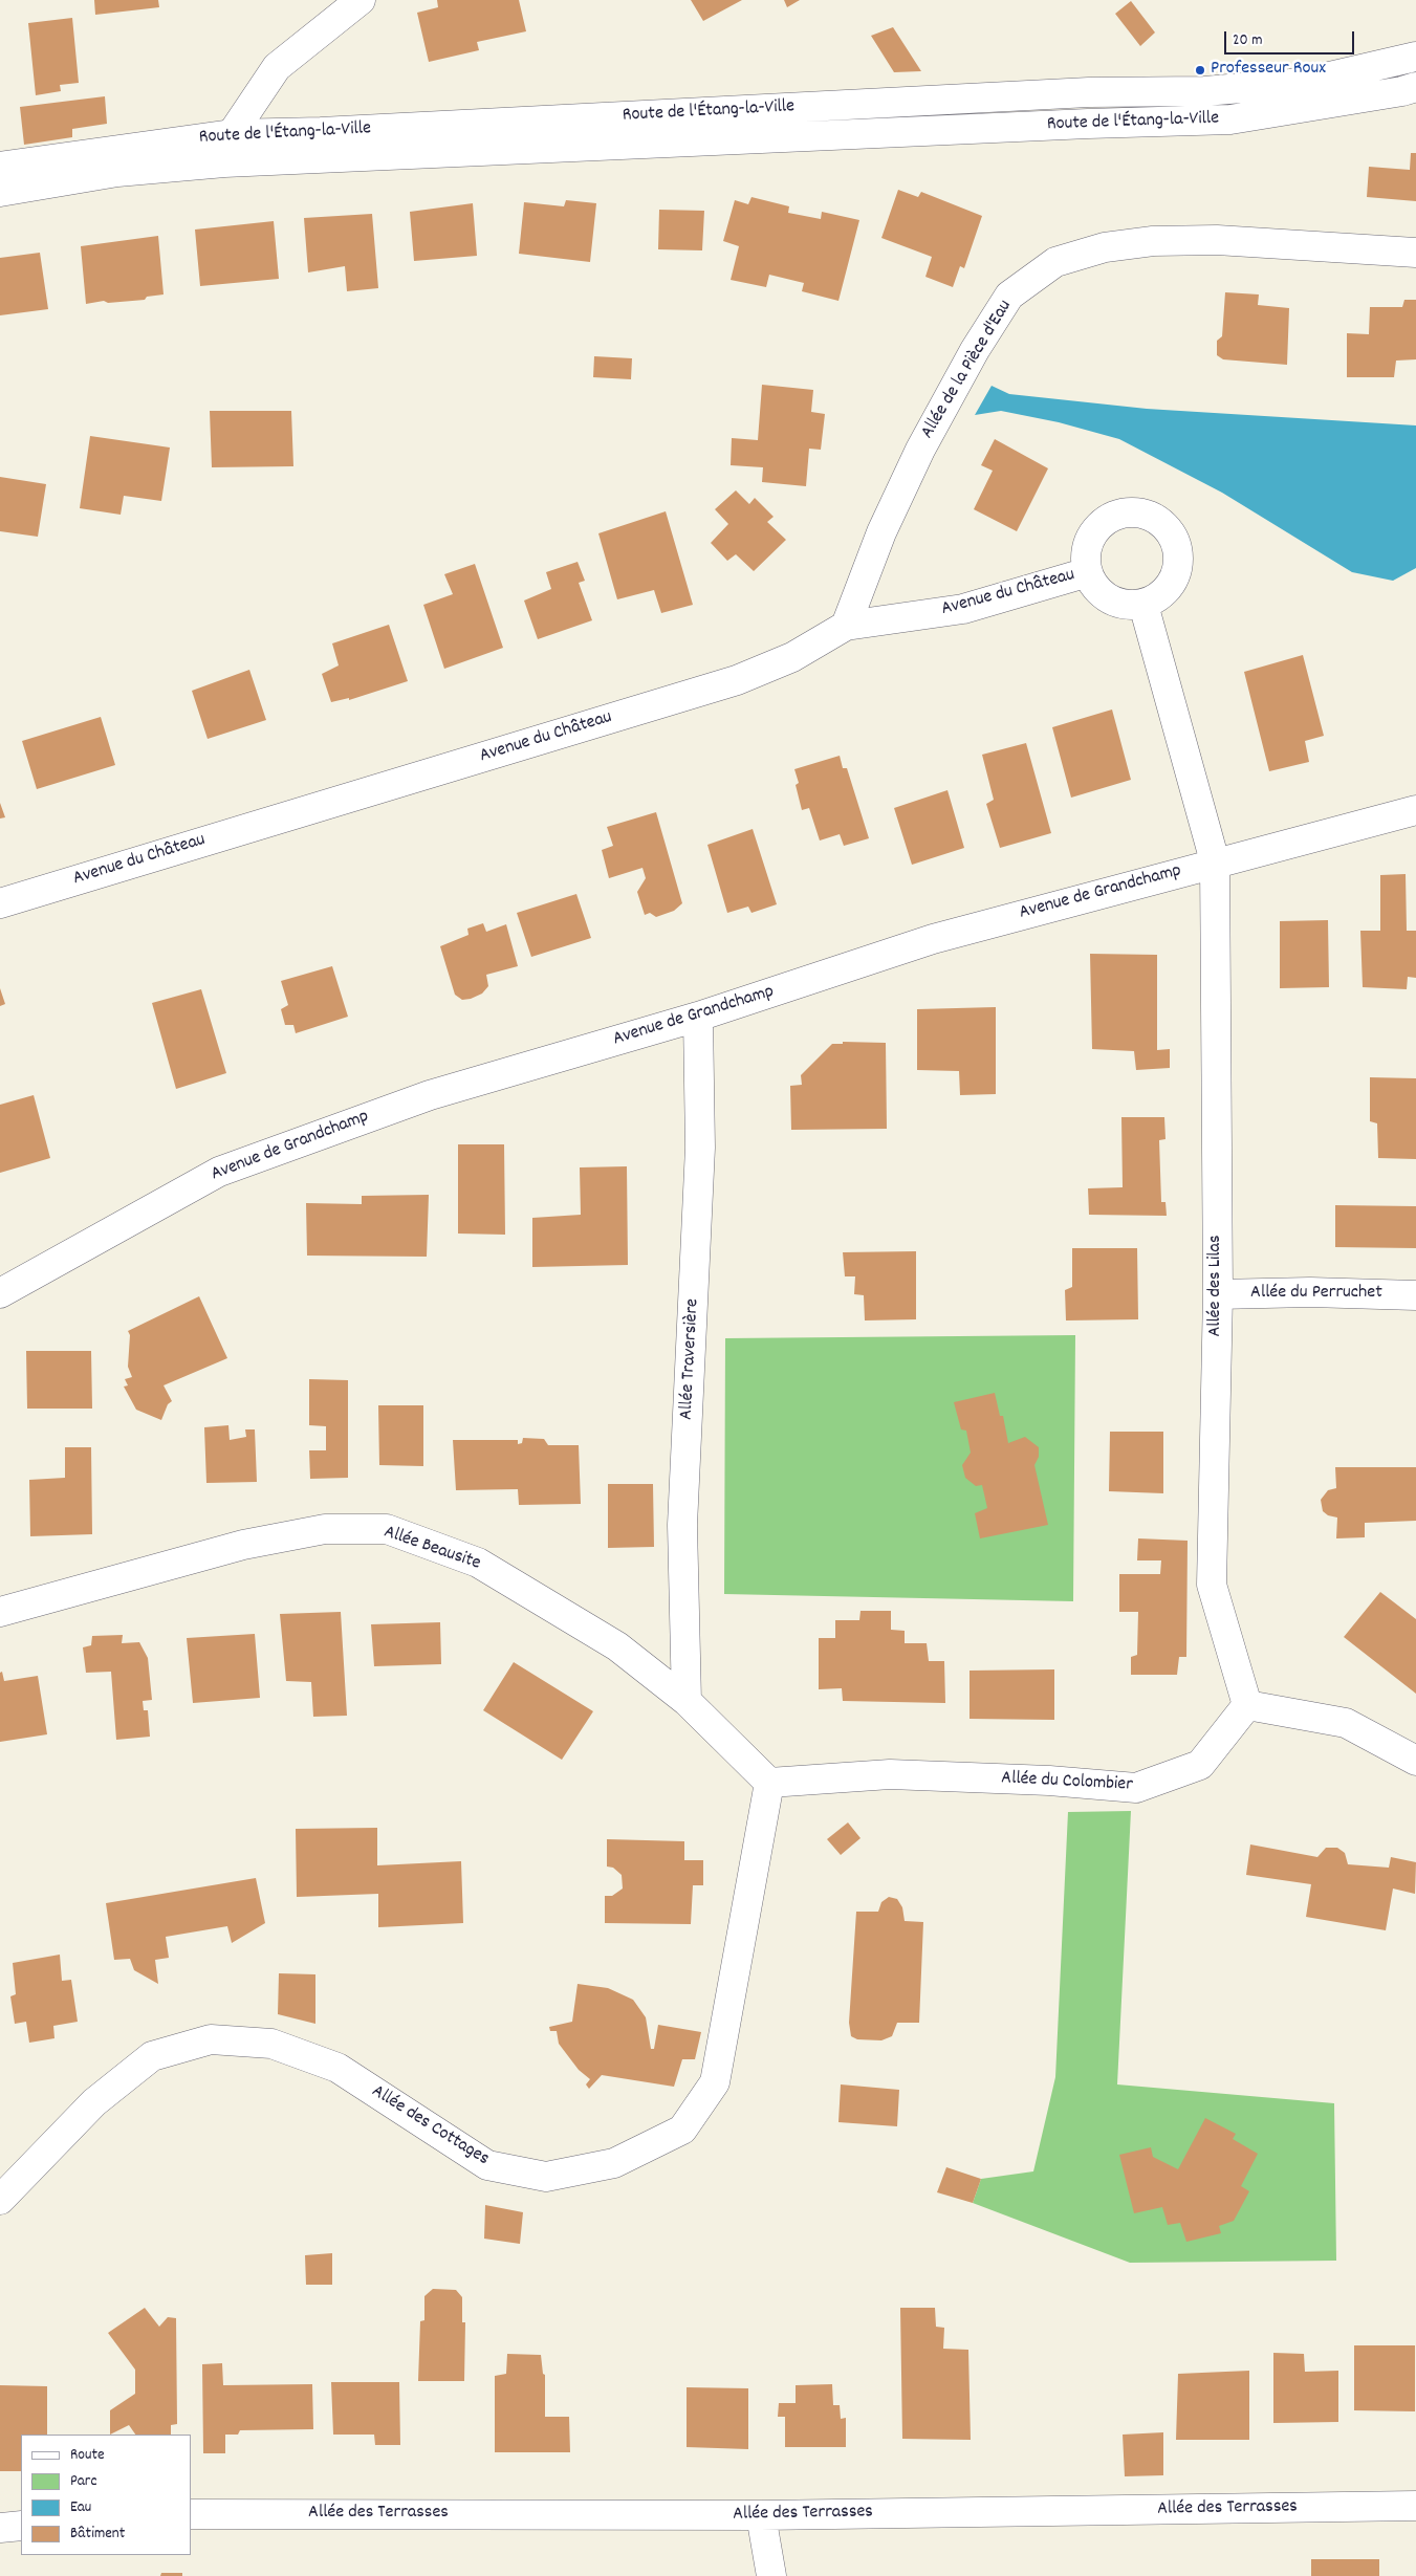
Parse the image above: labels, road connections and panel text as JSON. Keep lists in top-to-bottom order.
{
  "streets": {
    "street": [
      "Route de l'Étang-la-Ville",
      "Allée de la Pièce d'Eau",
      "Avenue du Château",
      "Avenue de Grandchamp",
      "Allée des Lilas",
      "Allée du Perruchet",
      "Allée Traversière",
      "Allée Beausite",
      "Allée du Colombier",
      "Allée des Cottages",
      "Allée des Terrasses"
    ]
  },
  "crossings": [
    ["Allée de la Pièce d'Eau", "Avenue du Château"],
    ["Avenue du Château", "Allée des Lilas"],
    ["Avenue de Grandchamp", "Allée des Lilas"],
    ["Avenue de Grandchamp", "Allée Traversière"],
    ["Allée des Lilas", "Allée du Perruchet"],
    ["Allée des Lilas", "Allée du Colombier"],
    ["Allée Traversière", "Allée Beausite"],
    ["Allée Beausite", "Allée du Colombier"],
    ["Allée Beausite", "Allée des Cottages"],
    ["Allée du Colombier", "Allée des Cottages"]
  ],
  "places": ["Professeur Roux"],
  "legend": [
    "Route",
    "Parc",
    "Eau",
    "Bâtiment"
  ],
  "scale_bar": "20 m"
}
